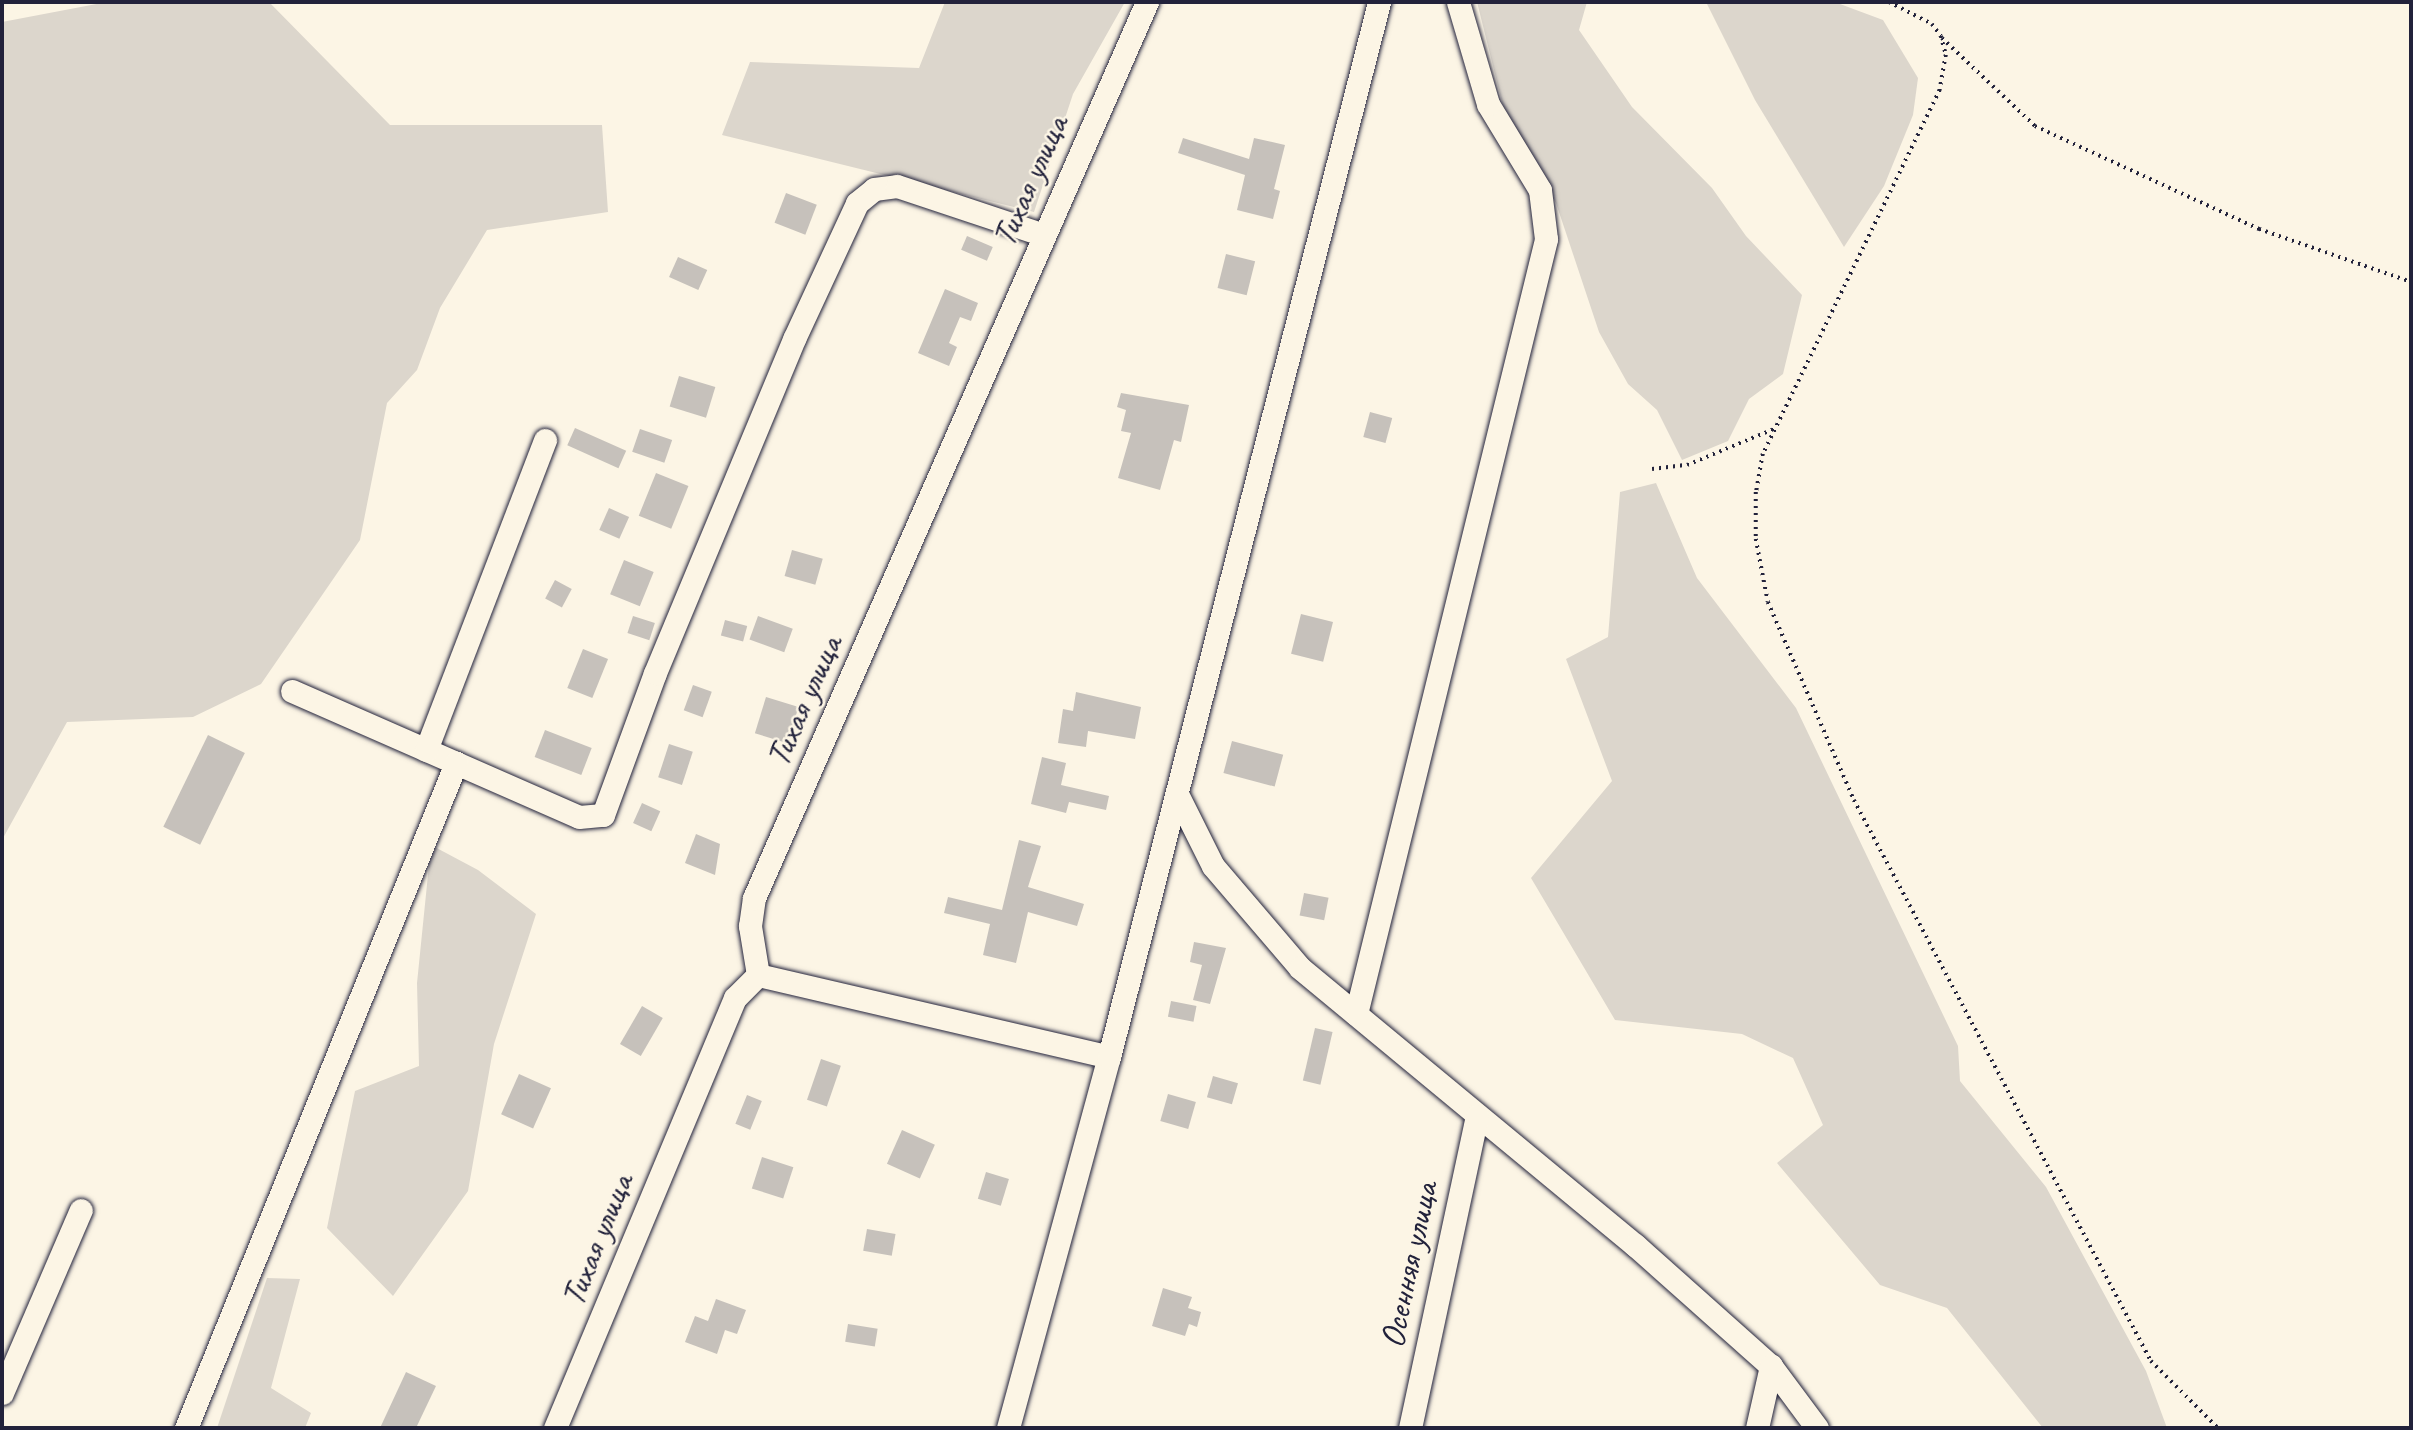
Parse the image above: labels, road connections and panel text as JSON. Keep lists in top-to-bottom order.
{
  "streets": {
    "street": ["Тихая улица", "Осенняя улица"]
  }
}
